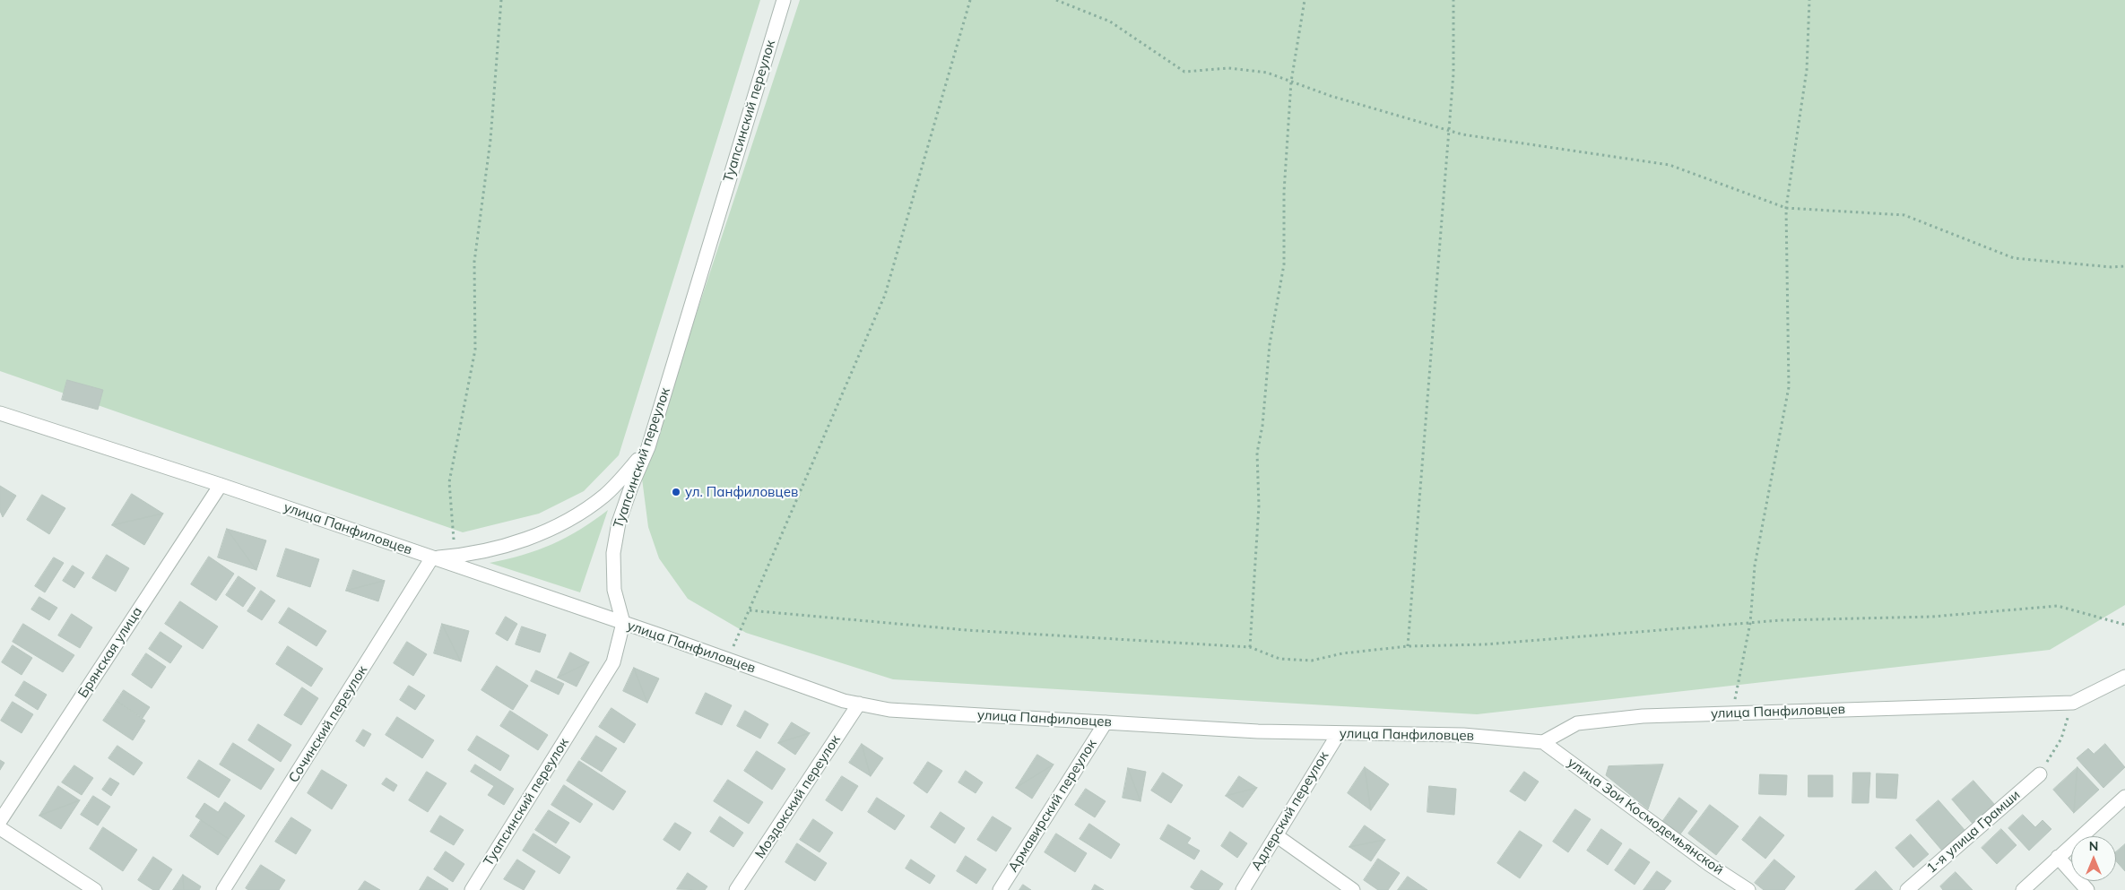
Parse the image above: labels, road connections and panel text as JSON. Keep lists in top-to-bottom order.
{
  "streets": {
    "street": [
      "Туапсинский переулок",
      "улица Панфиловцев",
      "Брянская улица",
      "Сочинский переулок",
      "Моздокский переулок",
      "Армавирский переулок",
      "Адлерский переулок",
      "улица Зои Космодемьянской",
      "1-я улица Грамши"
    ]
  },
  "crossings": [
    ["Туапсинский переулок", "улица Панфиловцев"],
    ["улица Панфиловцев", "Брянская улица"],
    ["улица Панфиловцев", "Сочинский переулок"],
    ["улица Панфиловцев", "Моздокский переулок"],
    ["улица Панфиловцев", "Армавирский переулок"],
    ["улица Панфиловцев", "Адлерский переулок"],
    ["улица Панфиловцев", "улица Зои Космодемьянской"]
  ],
  "places": ["ул. Панфиловцев"],
  "north": "top"
}
